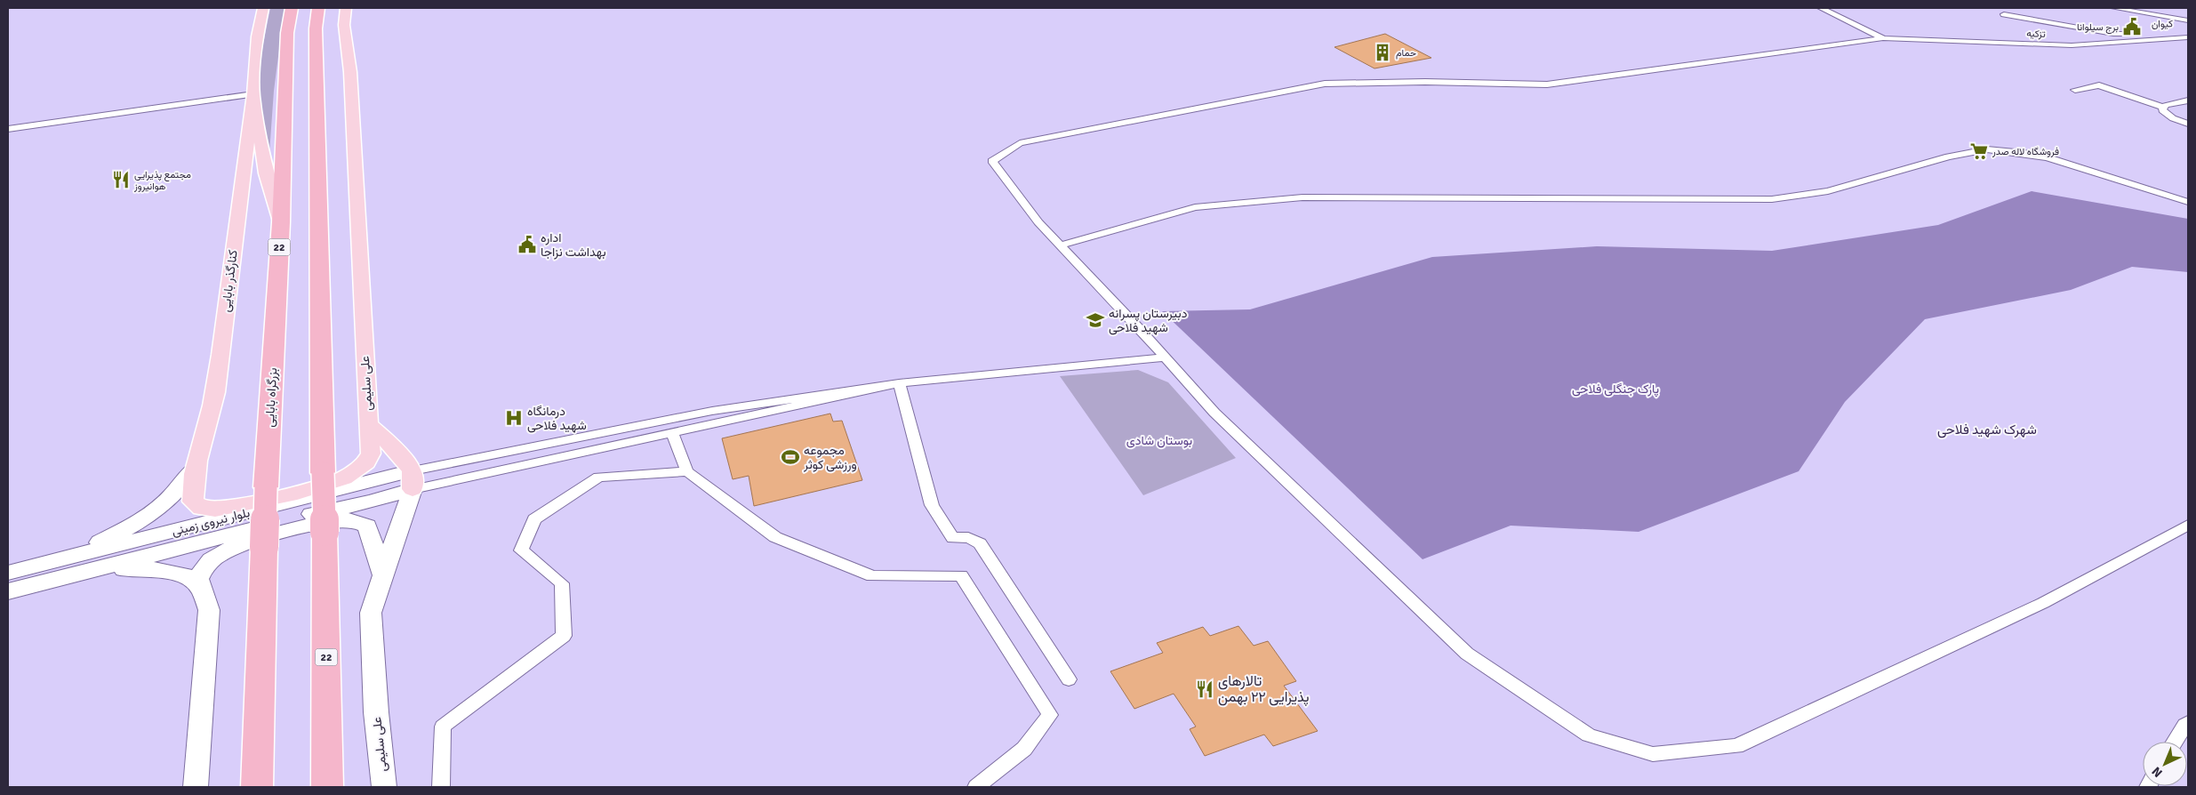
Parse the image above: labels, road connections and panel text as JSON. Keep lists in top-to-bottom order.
{
  "streets": {
    "highway": ["22", "بزرگراه بابایی"],
    "main road": ["کنارگذر بابایی", "علی سلیمی", "بلوار نیروی زمینی"],
    "street": ["کیوان", "تزکیه"]
  },
  "crossings": [
    ["کنارگذر بابایی", "علی سلیمی"],
    ["علی سلیمی", "بلوار نیروی زمینی"]
  ],
  "districts": ["شهرک شهید فلاحی"],
  "parks": ["پارک جنگلی فلاحی", "بوستان شادی"],
  "places": {
    "public building": ["برج سیلوانا", "اداره بهداشت نزاجا"],
    "building": ["حمام"],
    "supermarket": ["فروشگاه لاله صدر"],
    "restaurant": ["مجتمع پذیرایی هوانیروز", "تالارهای پذیرایی ۲۲ بهمن"],
    "school or university": ["دبیرستان پسرانه شهید فلاحی"],
    "hospital": ["درمانگاه شهید فلاحی"],
    "sports": ["مجموعه ورزشی کوثر"]
  },
  "north": "bottom left"
}
